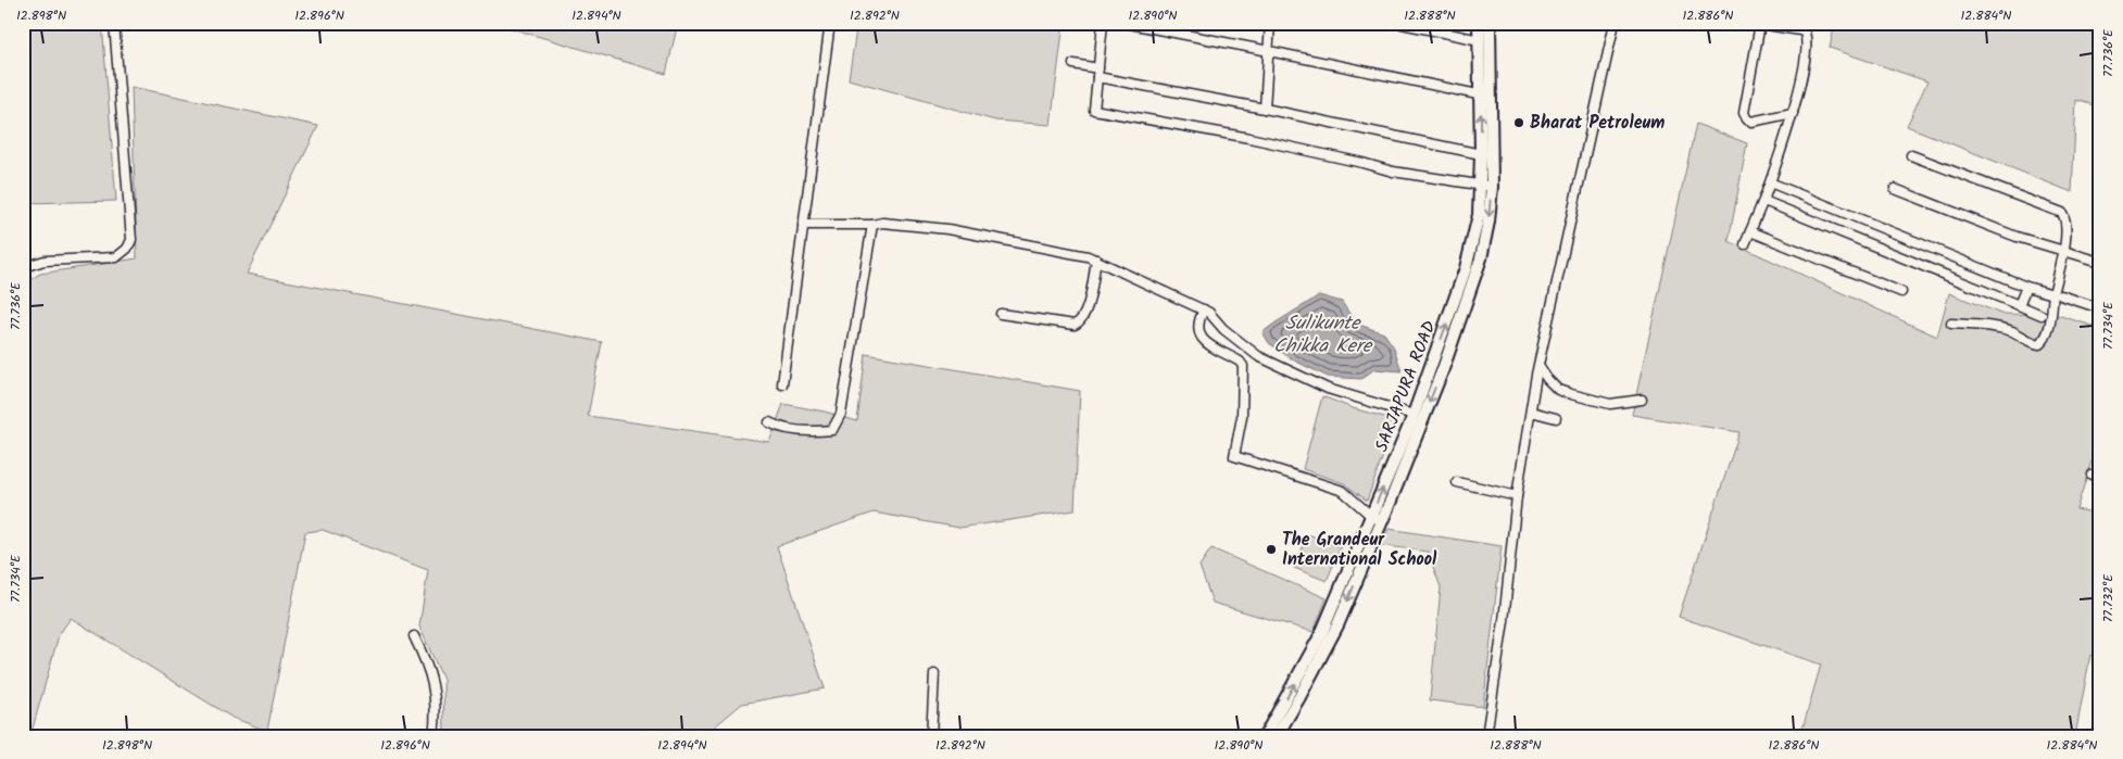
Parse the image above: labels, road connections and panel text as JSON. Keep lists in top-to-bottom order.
{
  "streets": {
    "main road": ["SARJAPURA ROAD"]
  },
  "water": ["Sulikunte Chikka Kere"],
  "places": ["Bharat Petroleum", "The Grandeur International School"],
  "coordinates": [
    "12.898°N",
    "12.896°N",
    "12.894°N",
    "12.892°N",
    "12.890°N",
    "12.888°N",
    "12.886°N",
    "12.884°N",
    "77.736°E",
    "77.734°E",
    "77.732°E"
  ]
}
